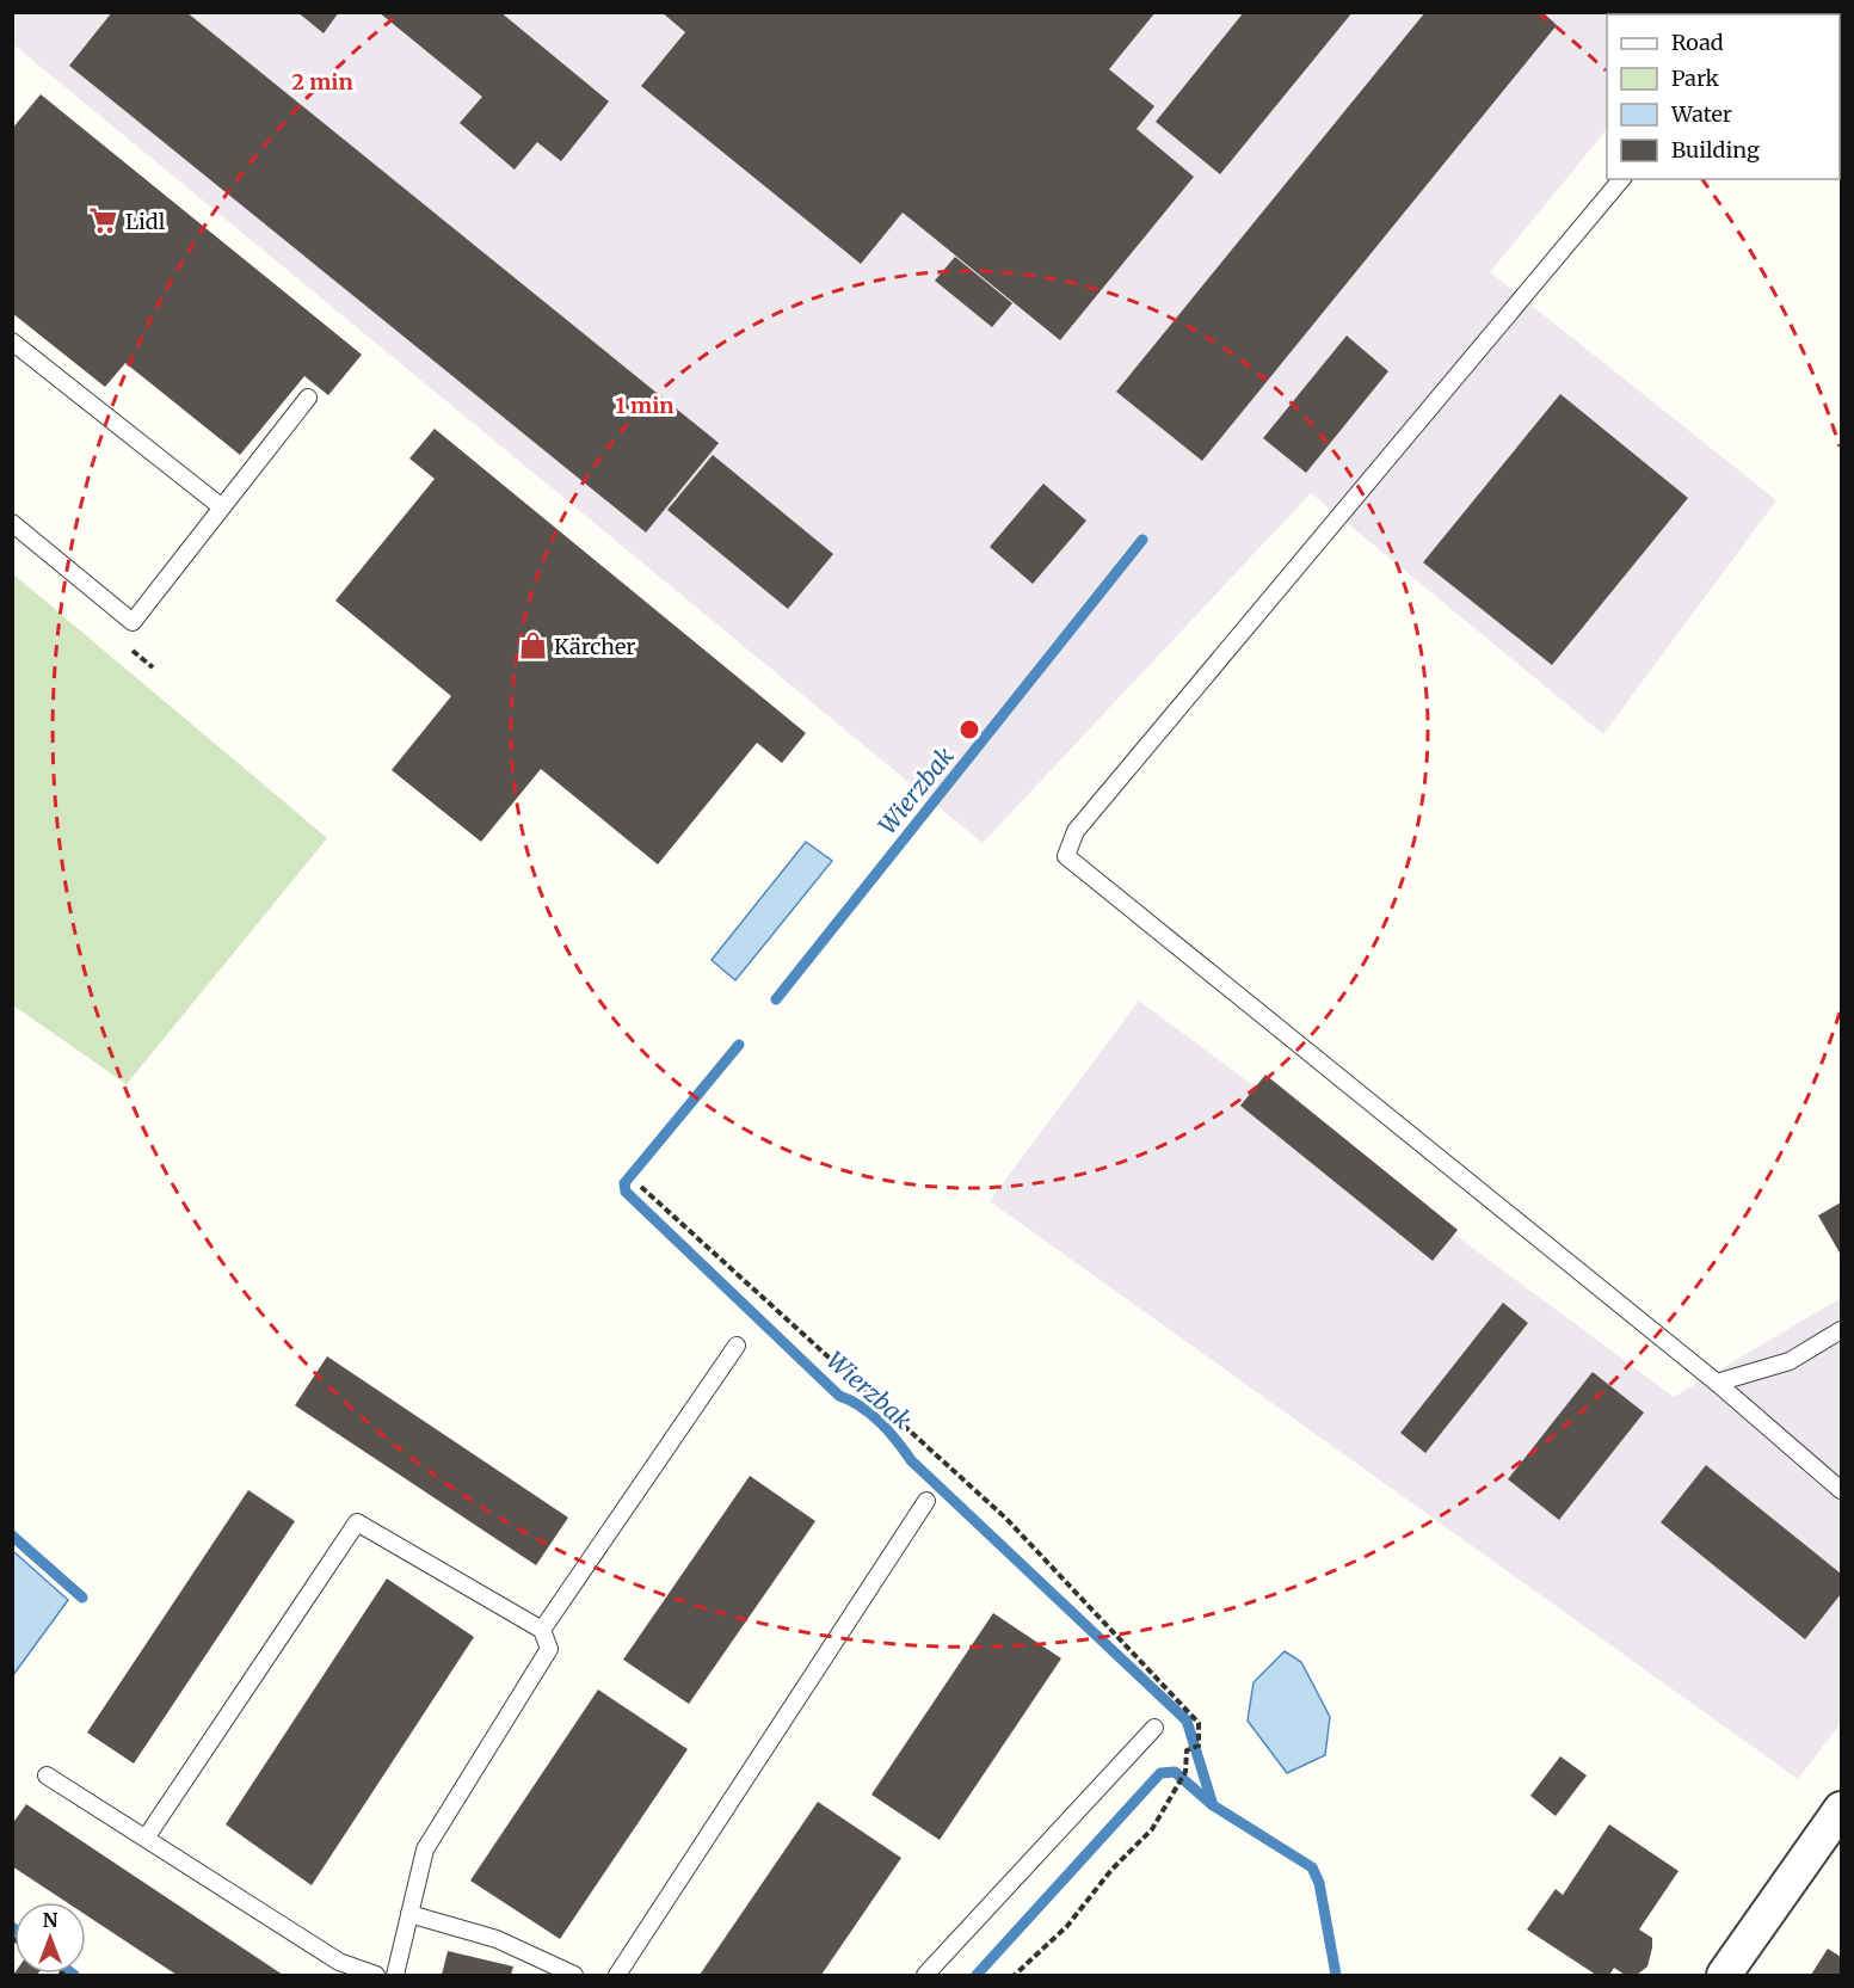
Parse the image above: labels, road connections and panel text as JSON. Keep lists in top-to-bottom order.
{
  "water": ["Wierzbak"],
  "places": {
    "supermarket": ["Lidl"],
    "shop": ["Kärcher"]
  },
  "legend": [
    "Road",
    "Park",
    "Water",
    "Building"
  ],
  "north": "top",
  "rings": ["2 min", "1 min"]
}
